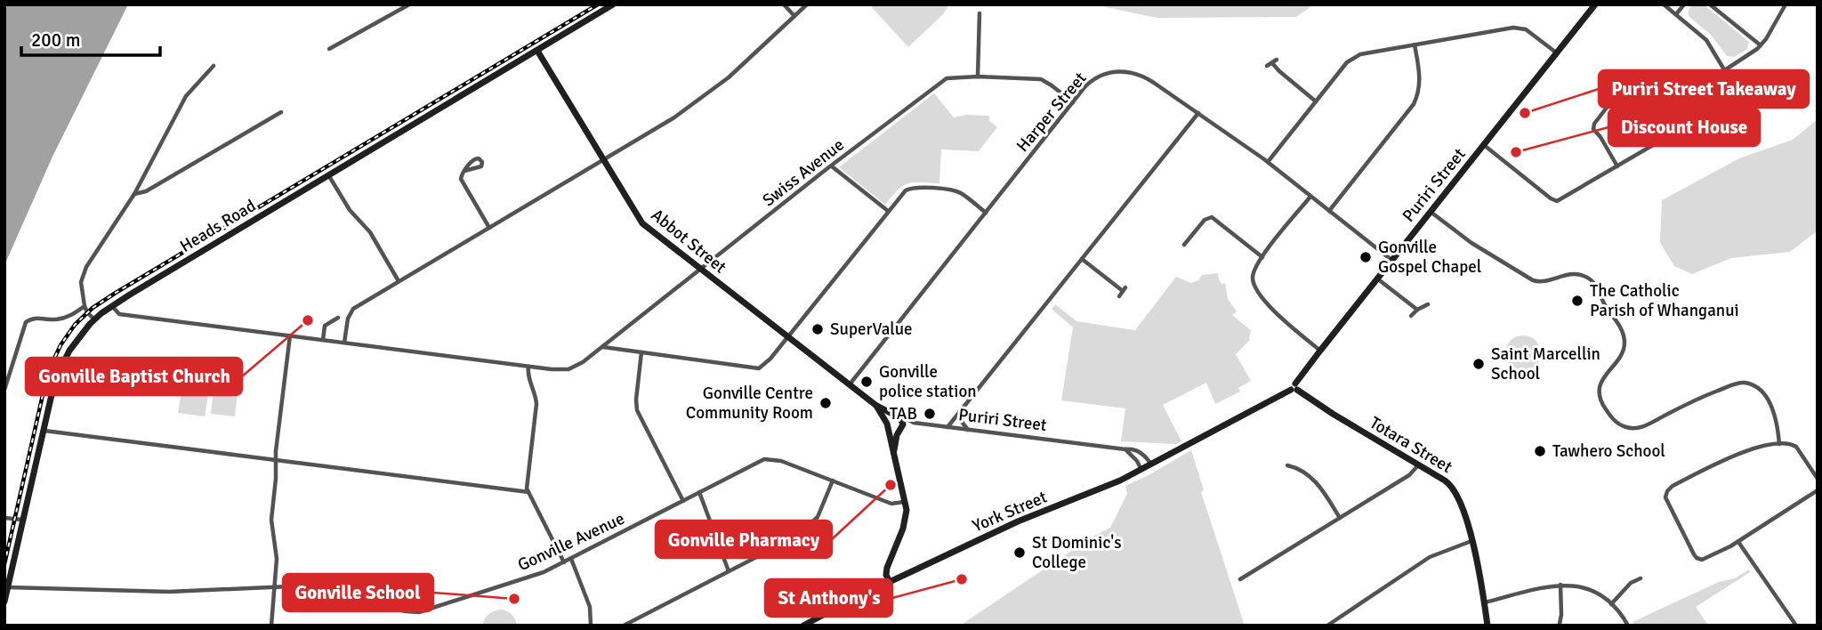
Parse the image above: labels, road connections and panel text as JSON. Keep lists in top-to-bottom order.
{
  "streets": {
    "main road": [
      "Puriri Street",
      "Heads Road",
      "Abbot Street",
      "Totara Street",
      "York Street"
    ],
    "street": ["Harper Street", "Swiss Avenue", "Gonville Avenue"]
  },
  "crossings": [
    ["Harper Street", "Swiss Avenue"],
    ["Harper Street", "Puriri Street"],
    ["Harper Street", "Abbot Street"],
    ["Swiss Avenue", "Abbot Street"],
    ["Puriri Street", "Abbot Street"],
    ["Puriri Street", "Totara Street"],
    ["Puriri Street", "York Street"],
    ["Heads Road", "Abbot Street"],
    ["Heads Road", "Gonville Avenue"],
    ["Abbot Street", "York Street"],
    ["Abbot Street", "Gonville Avenue"]
  ],
  "places": [
    "Puriri Street Takeaway",
    "Discount House",
    "Gonville Gospel Chapel",
    "The Catholic Parish of Whanganui",
    "Gonville Baptist Church",
    "SuperValue",
    "Saint Marcellin School",
    "Gonville police station",
    "Gonville Centre Community Room",
    "TAB",
    "Tawhero School",
    "Gonville Pharmacy",
    "St Dominic's College",
    "St Anthony's",
    "Gonville School"
  ],
  "scale_bar": "200 m"
}
